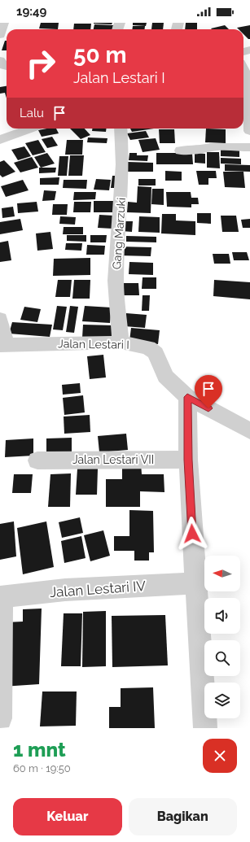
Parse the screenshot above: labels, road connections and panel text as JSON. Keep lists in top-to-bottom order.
{
  "streets": {
    "street": [
      "Gang Marzuki",
      "Jalan Lestari I",
      "Jalan Lestari VII",
      "Jalan Lestari IV"
    ]
  },
  "crossings": [
    ["Gang Marzuki", "Jalan Lestari I"]
  ],
  "north": "left",
  "page": {
    "status": "19:49",
    "turn": ["50 m", "Jalan Lestari I"],
    "then": "Lalu",
    "heading": ["1 mnt", "60 m · 19:50"],
    "buttons": ["Keluar", "Bagikan"]
  }
}
